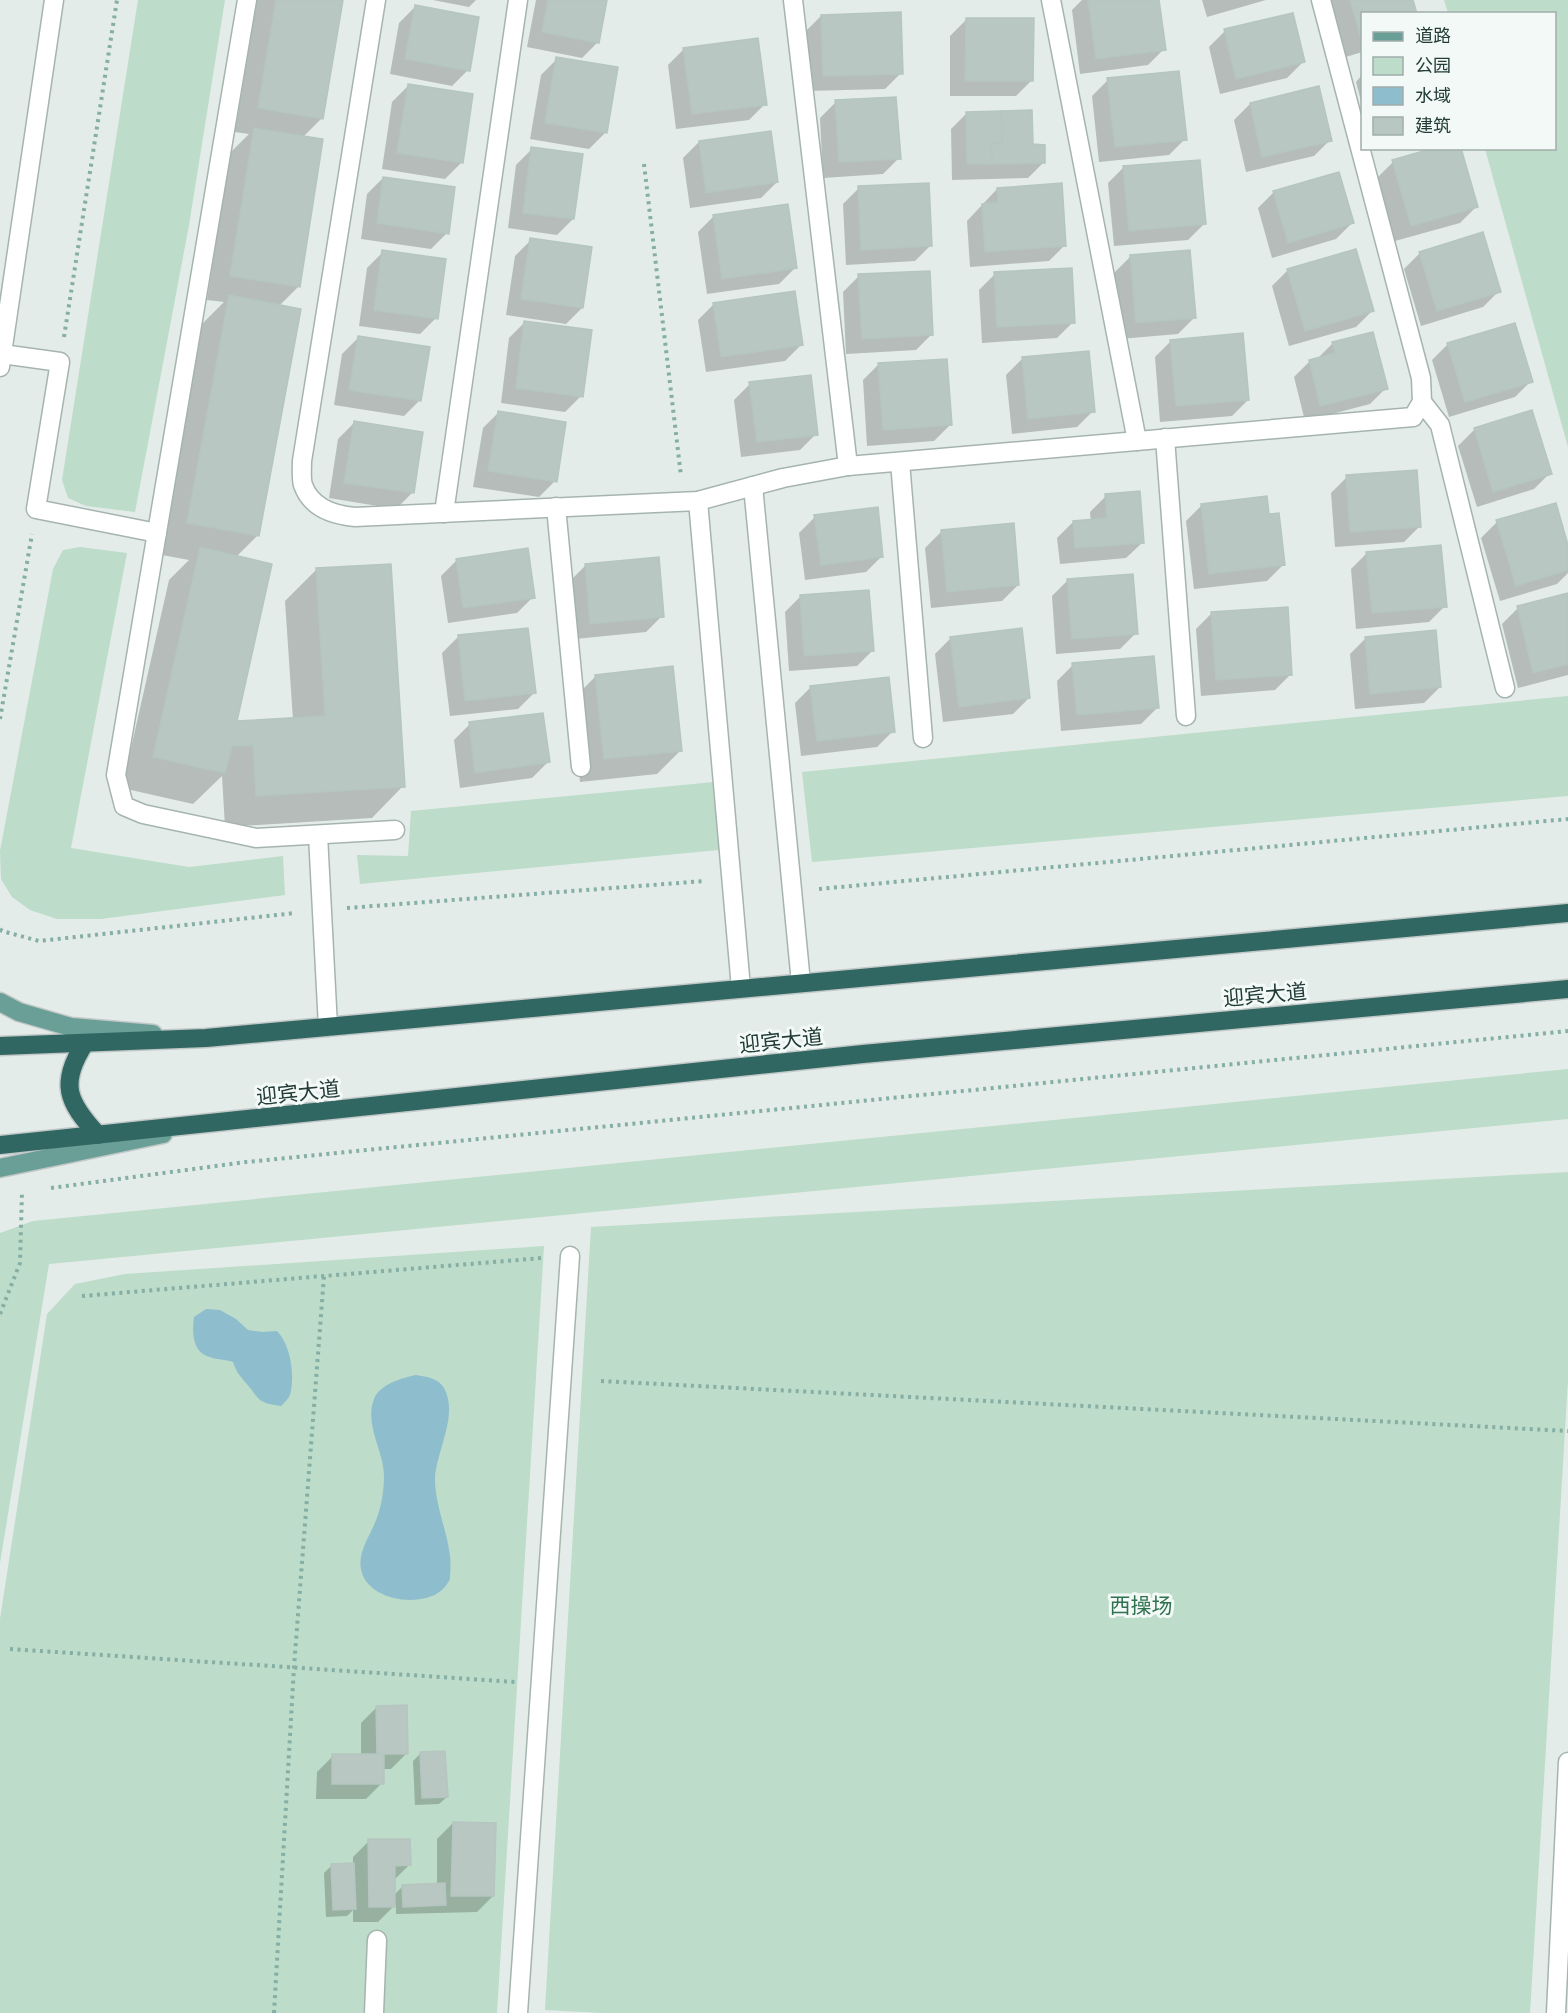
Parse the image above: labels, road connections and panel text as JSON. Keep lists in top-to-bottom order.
{
  "streets": {
    "highway": ["迎宾大道"]
  },
  "parks": ["西操场"],
  "legend": [
    "道路",
    "公园",
    "水域",
    "建筑"
  ]
}
